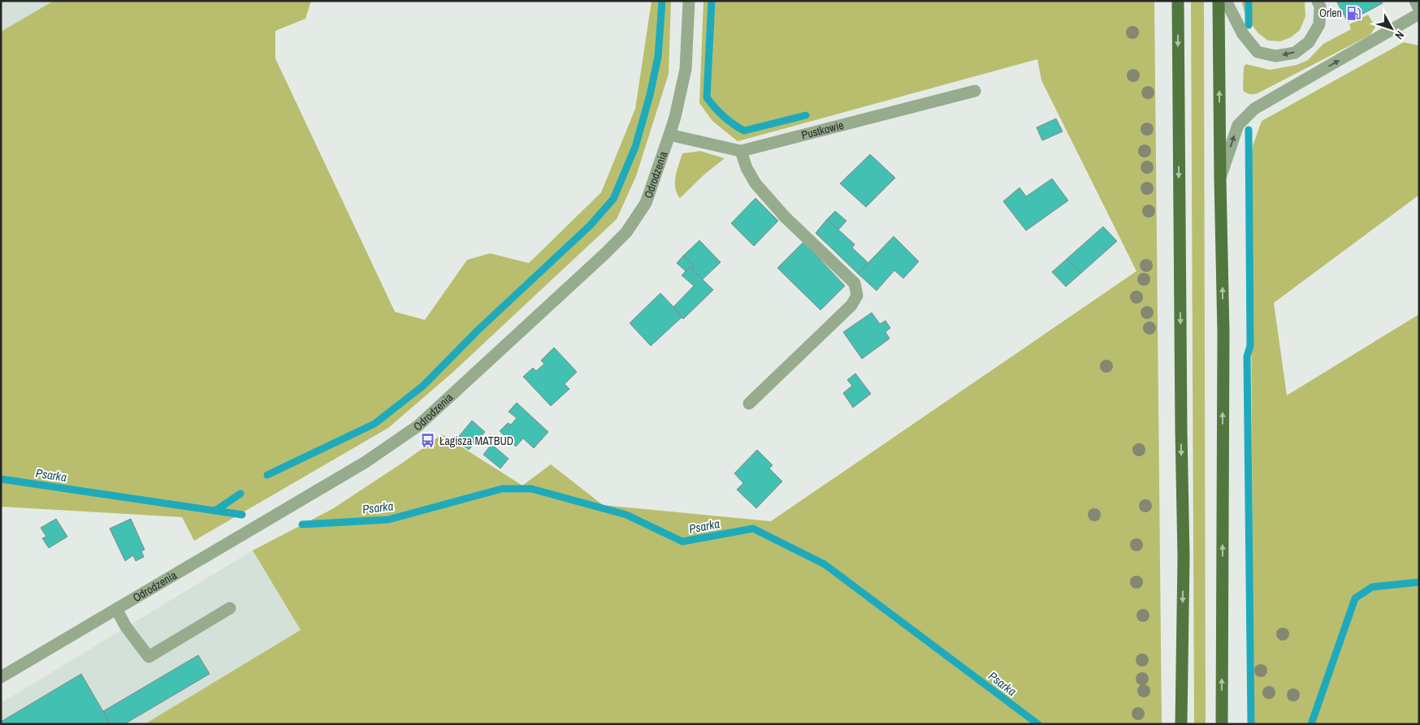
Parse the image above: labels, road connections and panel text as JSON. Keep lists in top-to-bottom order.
{
  "streets": {
    "street": ["Pustkowie", "Odrodzenia"]
  },
  "crossings": [
    ["Pustkowie", "Odrodzenia"]
  ],
  "water": ["Psarka"],
  "places": {
    "fuel station": ["Orlen"],
    "bus stop": ["Łagisza MATBUD"]
  },
  "north": "bottom right"
}
